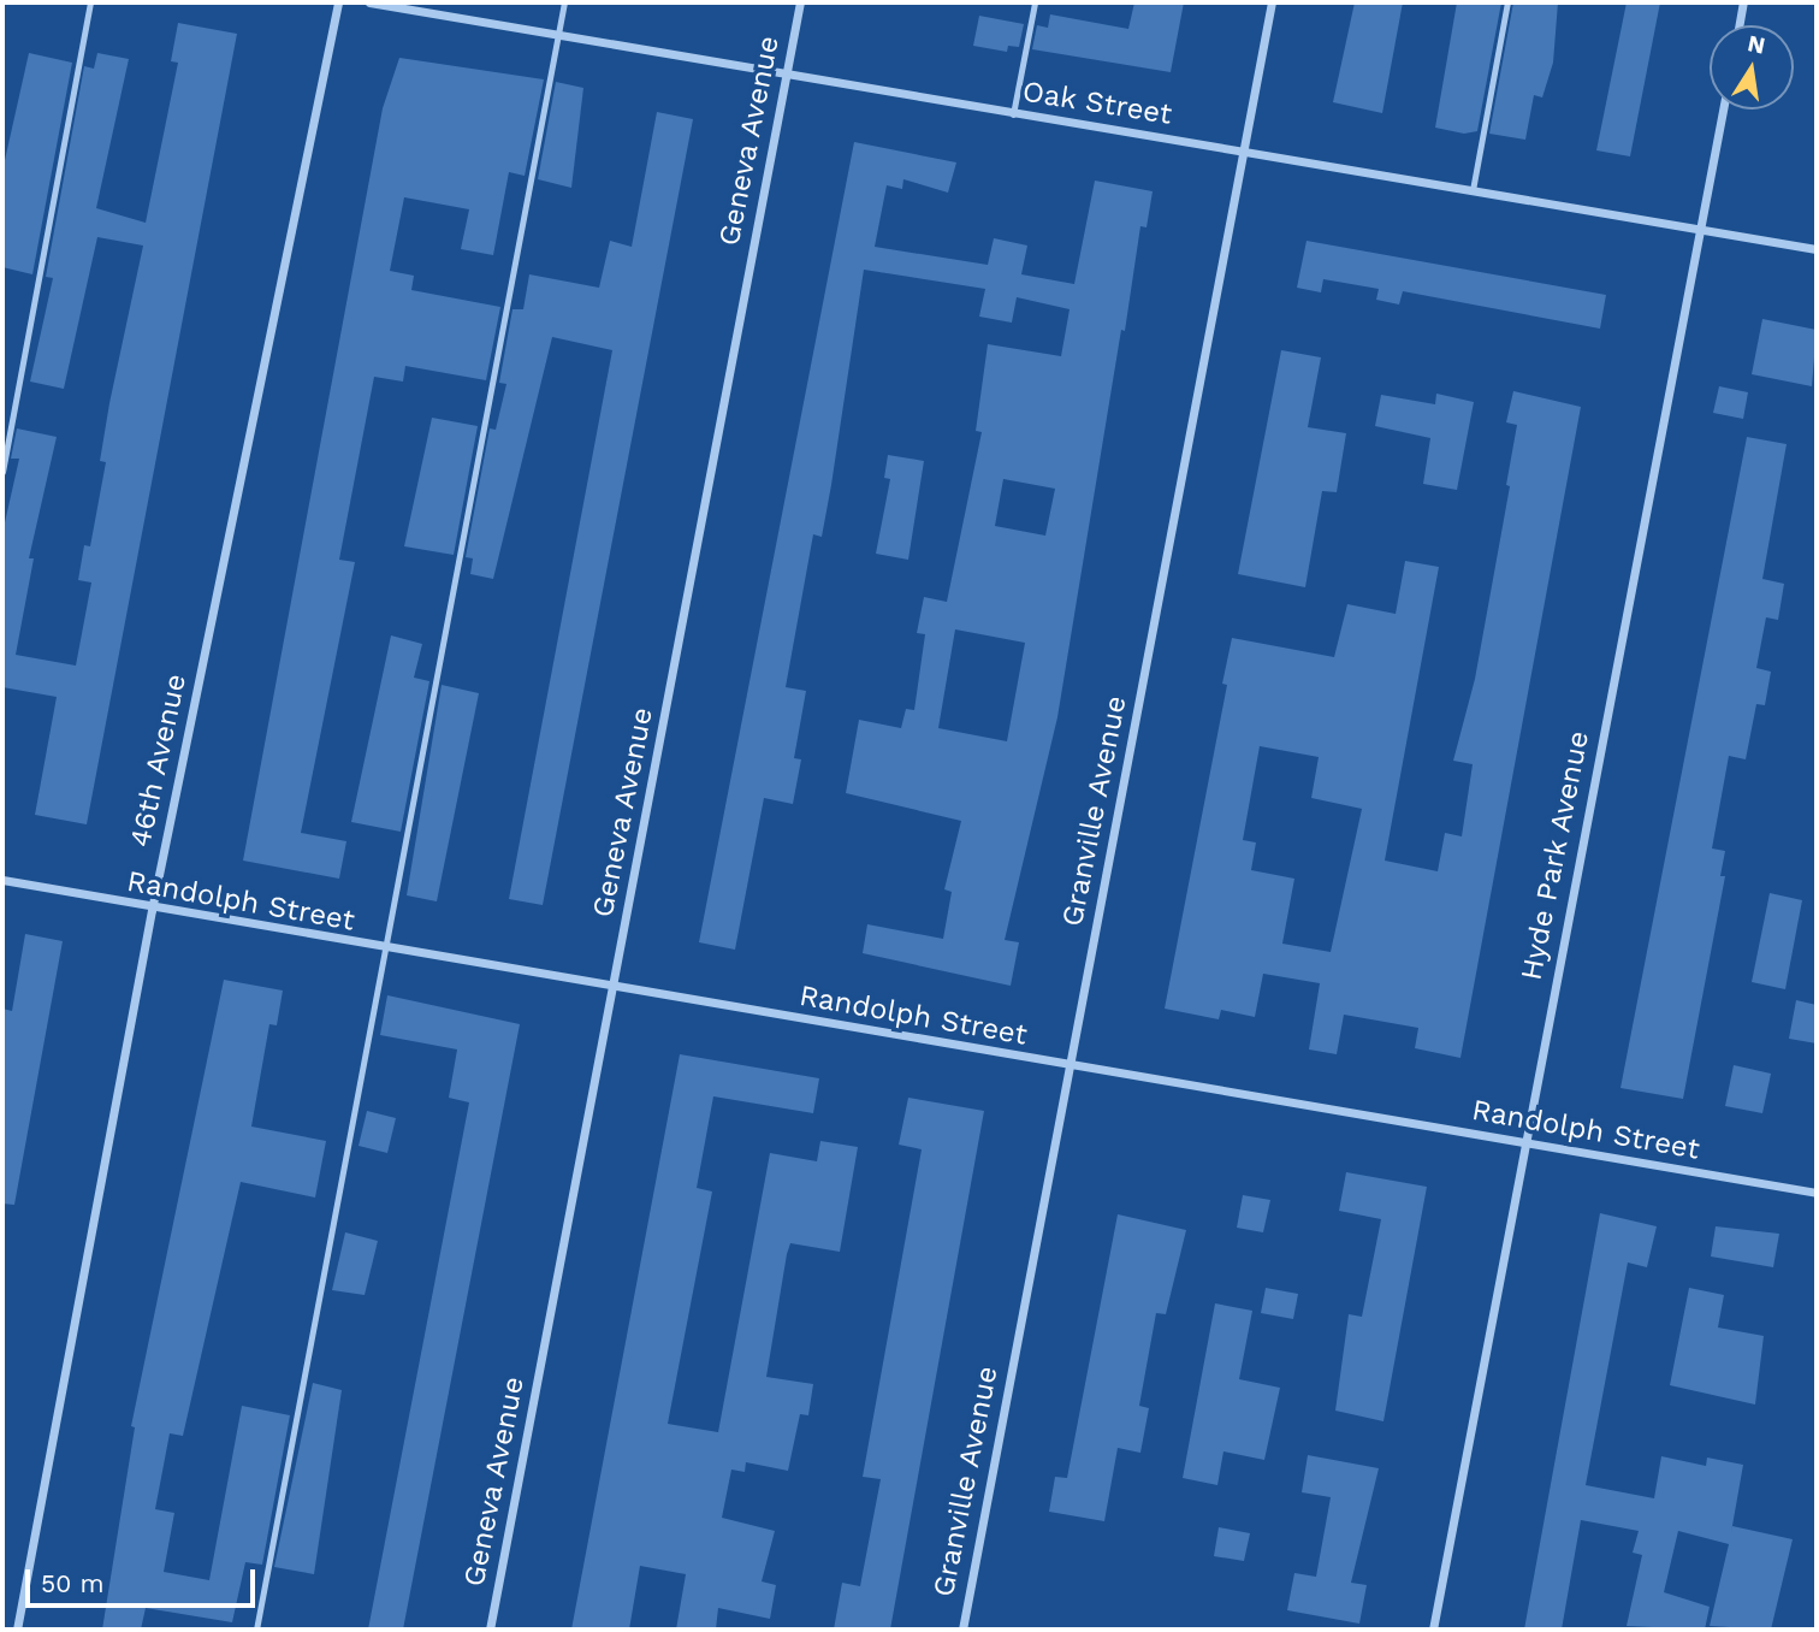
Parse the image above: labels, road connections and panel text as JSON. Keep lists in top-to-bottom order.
{
  "streets": {
    "street": [
      "Oak Street",
      "Geneva Avenue",
      "46th Avenue",
      "Granville Avenue",
      "Hyde Park Avenue",
      "Randolph Street"
    ]
  },
  "crossings": [
    ["Oak Street", "Geneva Avenue"],
    ["Oak Street", "Granville Avenue"],
    ["Oak Street", "Hyde Park Avenue"],
    ["Geneva Avenue", "Randolph Street"],
    ["46th Avenue", "Randolph Street"],
    ["Granville Avenue", "Randolph Street"],
    ["Hyde Park Avenue", "Randolph Street"]
  ],
  "scale_bar": "50 m",
  "north": "top"
}
